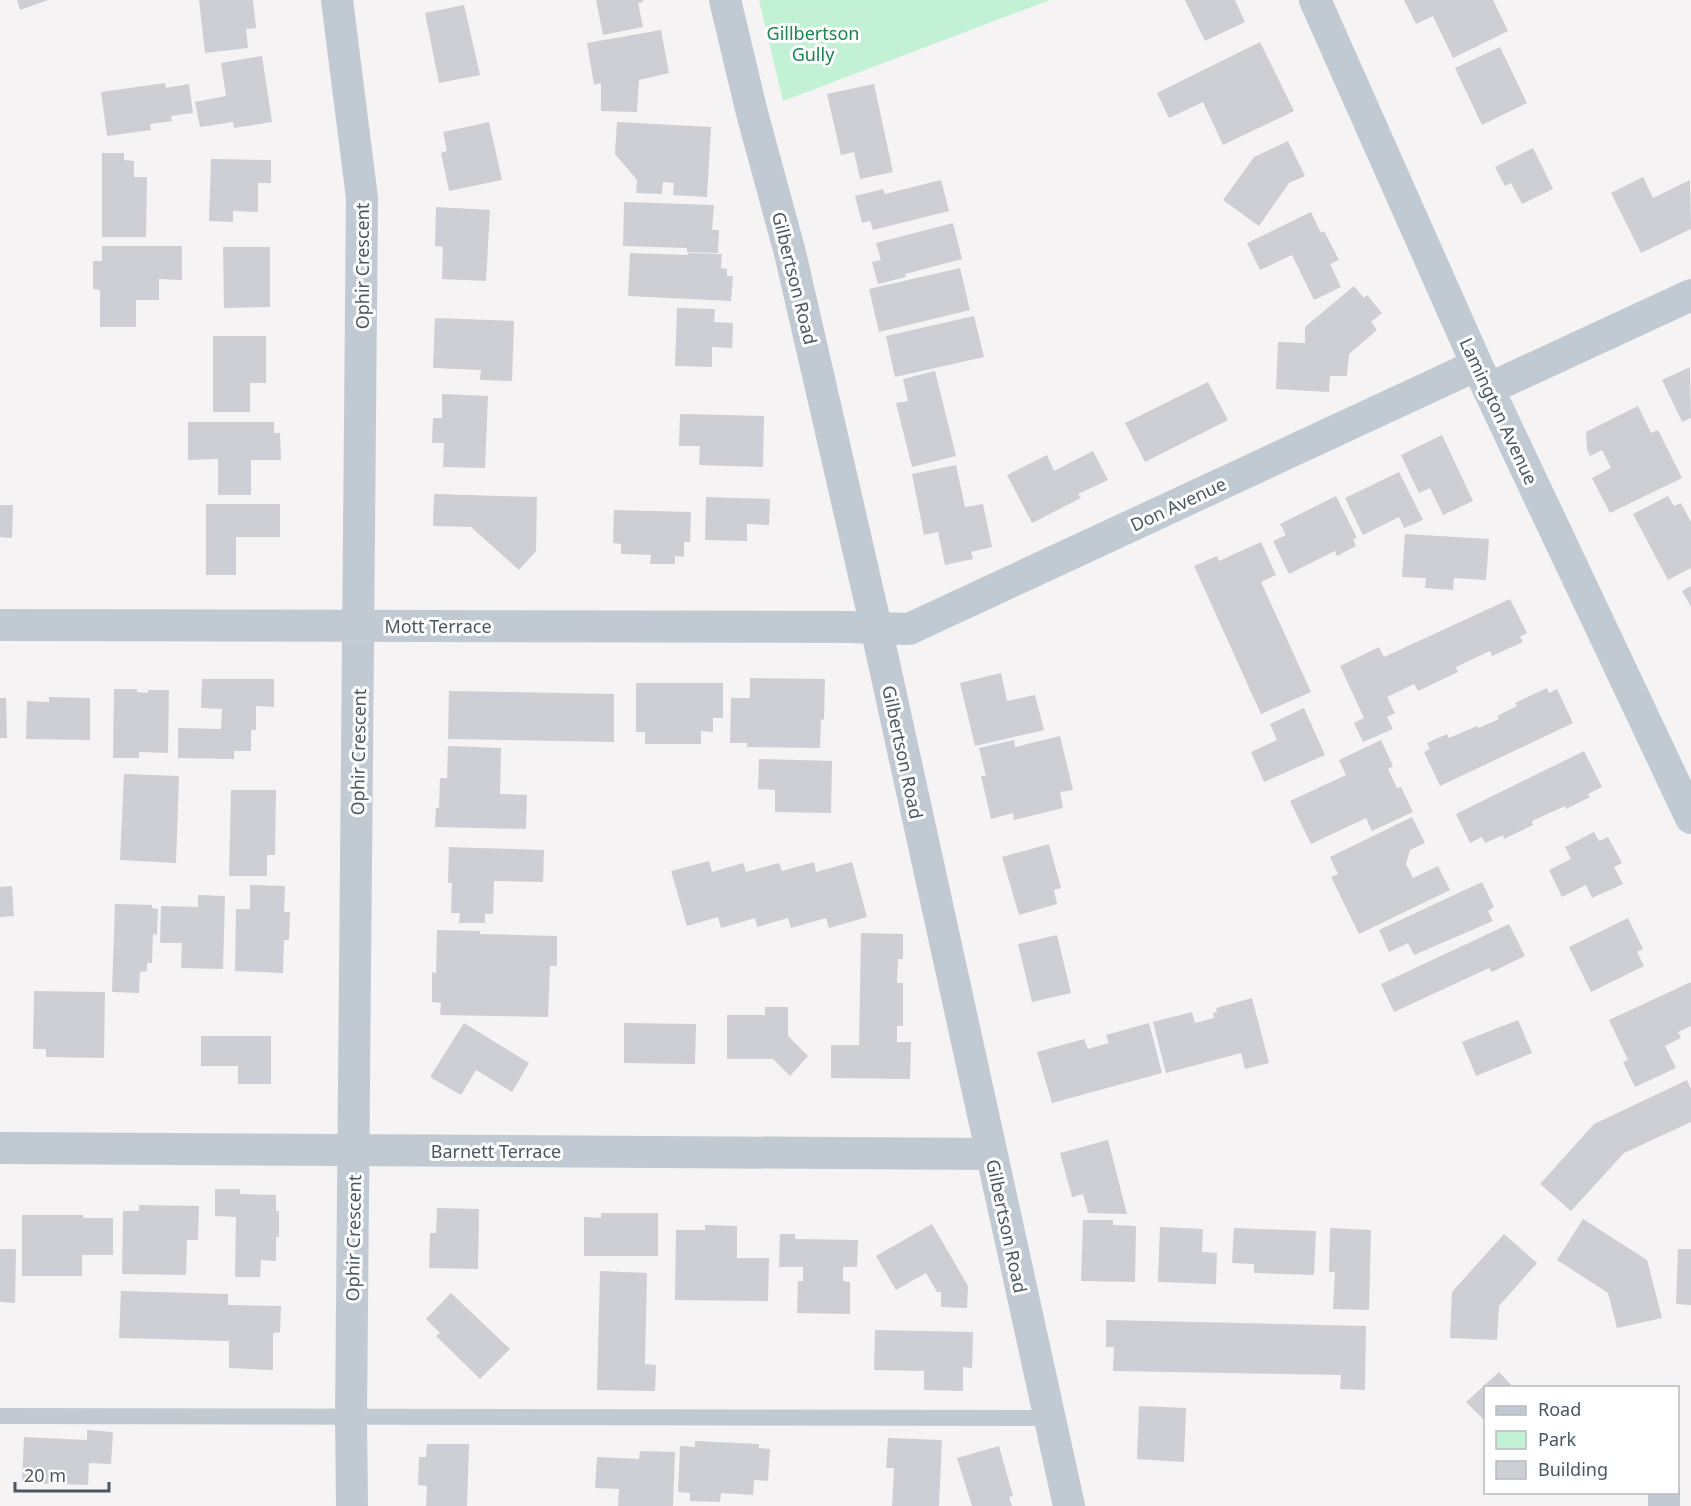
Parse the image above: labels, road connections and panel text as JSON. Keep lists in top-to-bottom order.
{
  "streets": {
    "street": [
      "Ophir Crescent",
      "Gilbertson Road",
      "Lamington Avenue",
      "Don Avenue",
      "Mott Terrace",
      "Barnett Terrace"
    ]
  },
  "crossings": [
    ["Ophir Crescent", "Mott Terrace"],
    ["Ophir Crescent", "Barnett Terrace"],
    ["Gilbertson Road", "Don Avenue"],
    ["Gilbertson Road", "Mott Terrace"],
    ["Gilbertson Road", "Barnett Terrace"],
    ["Lamington Avenue", "Don Avenue"],
    ["Don Avenue", "Mott Terrace"]
  ],
  "parks": ["Gillbertson Gully"],
  "legend": ["Road", "Park", "Building"],
  "scale_bar": "20 m"
}
